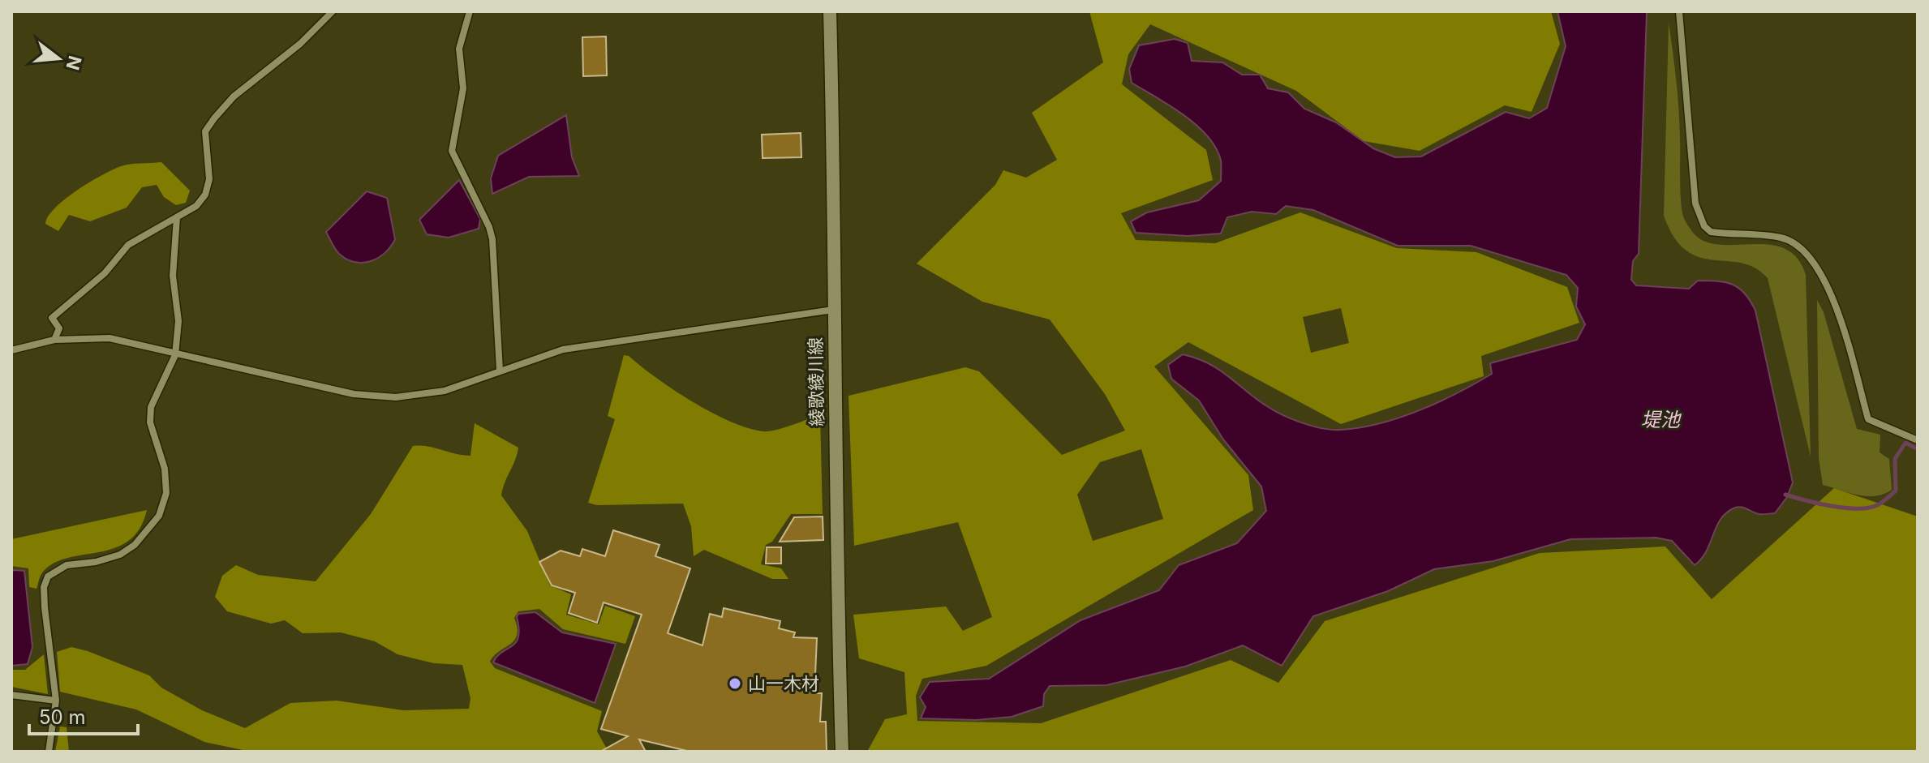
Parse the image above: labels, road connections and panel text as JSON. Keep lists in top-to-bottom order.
{
  "streets": {
    "main road": ["綾歌綾川線"]
  },
  "water": ["堤池"],
  "places": ["山一木材"],
  "scale_bar": "50 m",
  "north": "right"
}
